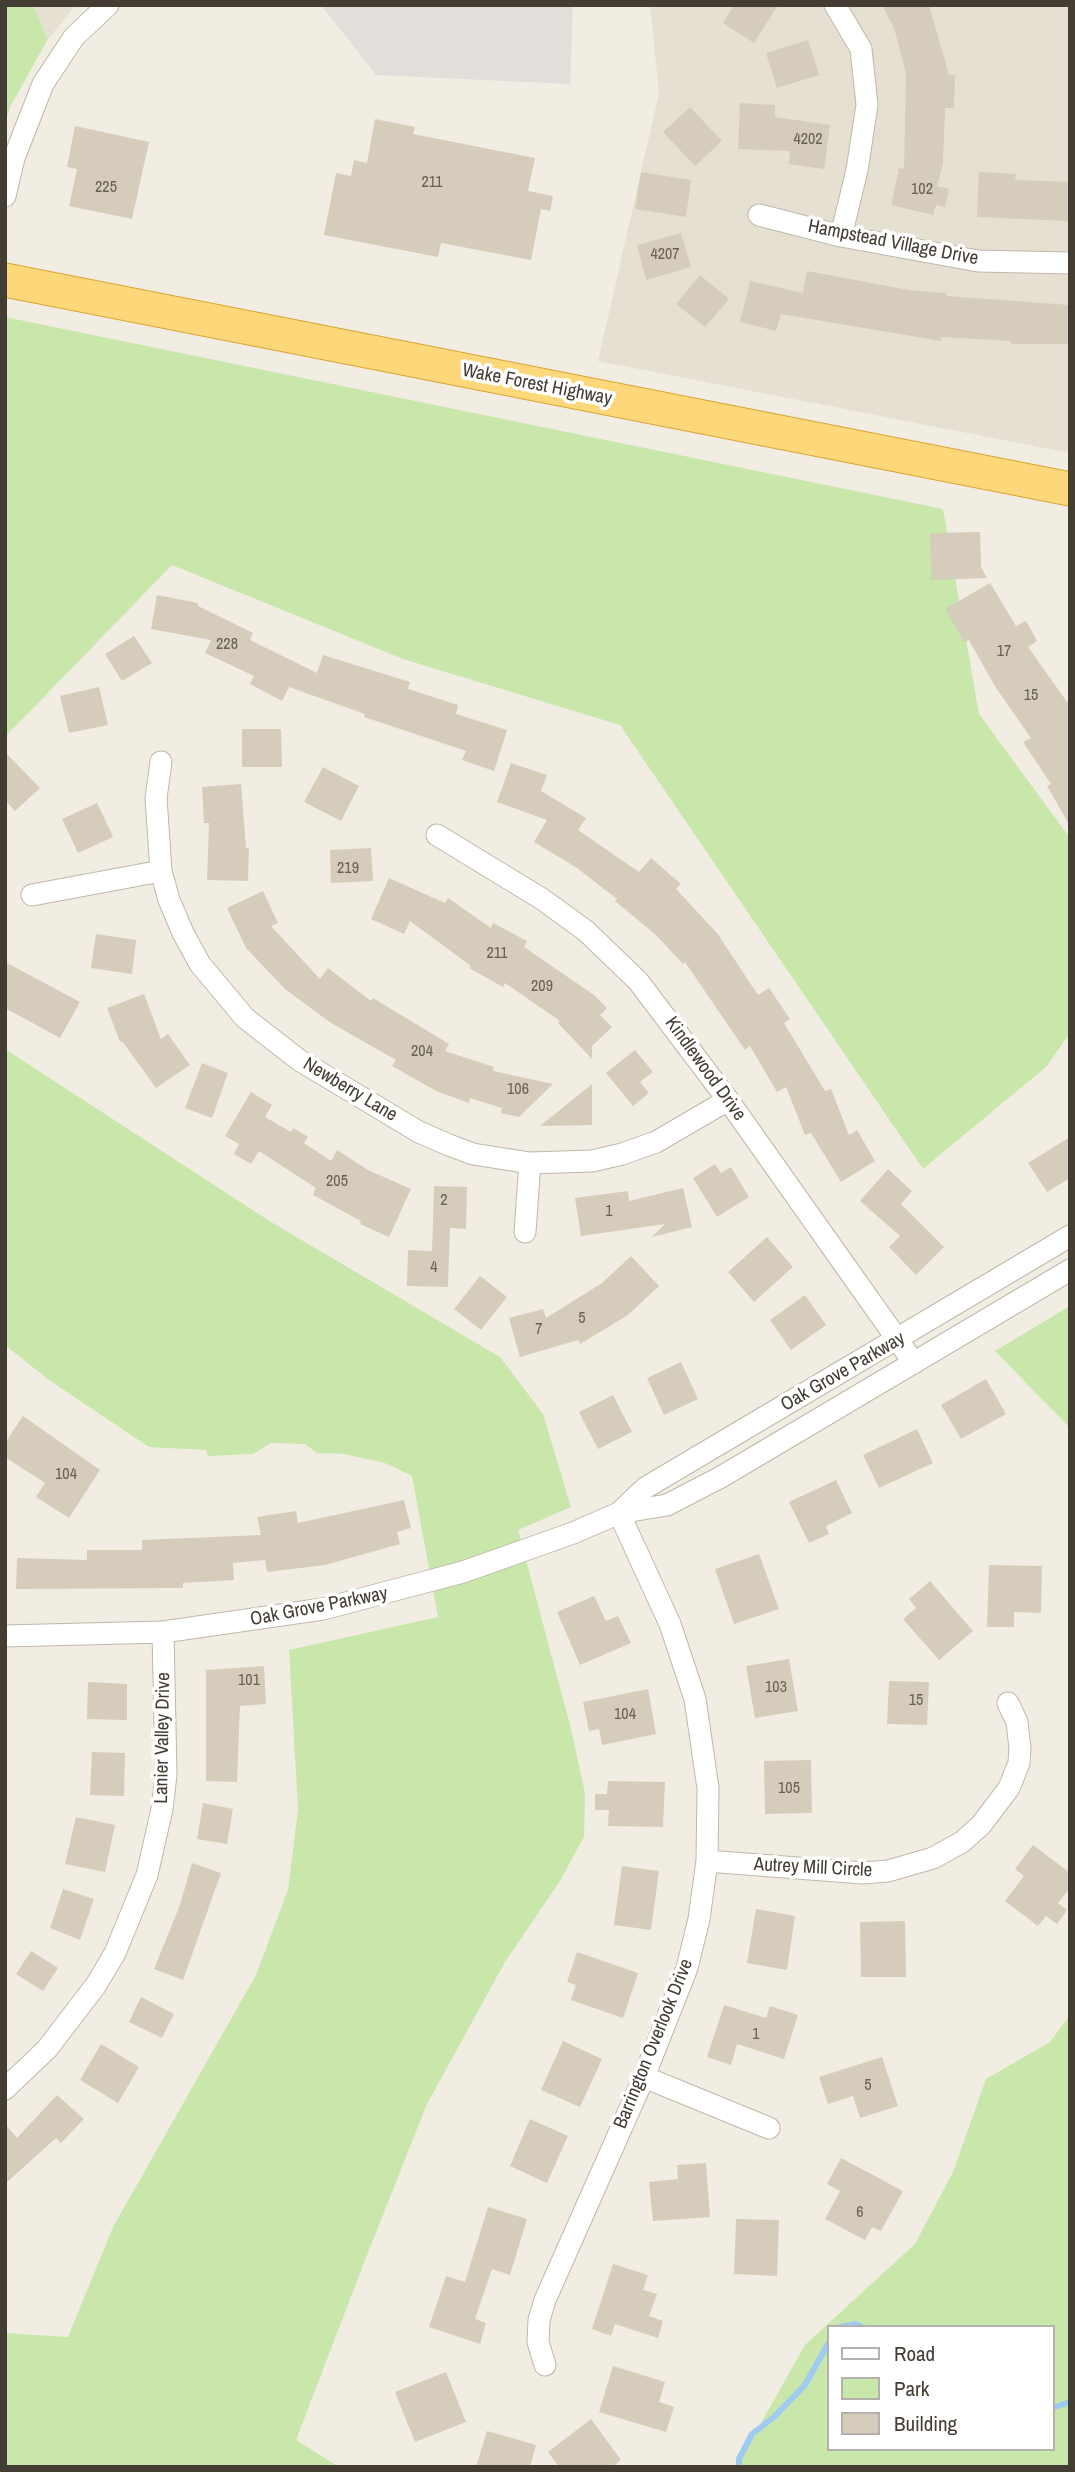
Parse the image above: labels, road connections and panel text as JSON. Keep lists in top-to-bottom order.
{
  "streets": {
    "highway": ["Wake Forest Highway"],
    "street": [
      "Hampstead Village Drive",
      "Kindlewood Drive",
      "Newberry Lane",
      "Oak Grove Parkway",
      "Lanier Valley Drive",
      "Autrey Mill Circle",
      "Barrington Overlook Drive"
    ]
  },
  "crossings": [
    ["Kindlewood Drive", "Newberry Lane"],
    ["Kindlewood Drive", "Oak Grove Parkway"],
    ["Oak Grove Parkway", "Lanier Valley Drive"],
    ["Oak Grove Parkway", "Barrington Overlook Drive"],
    ["Autrey Mill Circle", "Barrington Overlook Drive"]
  ],
  "house_numbers": [
    "4202",
    "211",
    "225",
    "102",
    "4207",
    "228",
    "17",
    "15",
    "219",
    "211",
    "209",
    "204",
    "106",
    "205",
    "2",
    "1",
    "4",
    "5",
    "7",
    "104",
    "101",
    "103",
    "15",
    "104",
    "105",
    "1",
    "5",
    "6"
  ],
  "legend": ["Road", "Park", "Building"]
}
